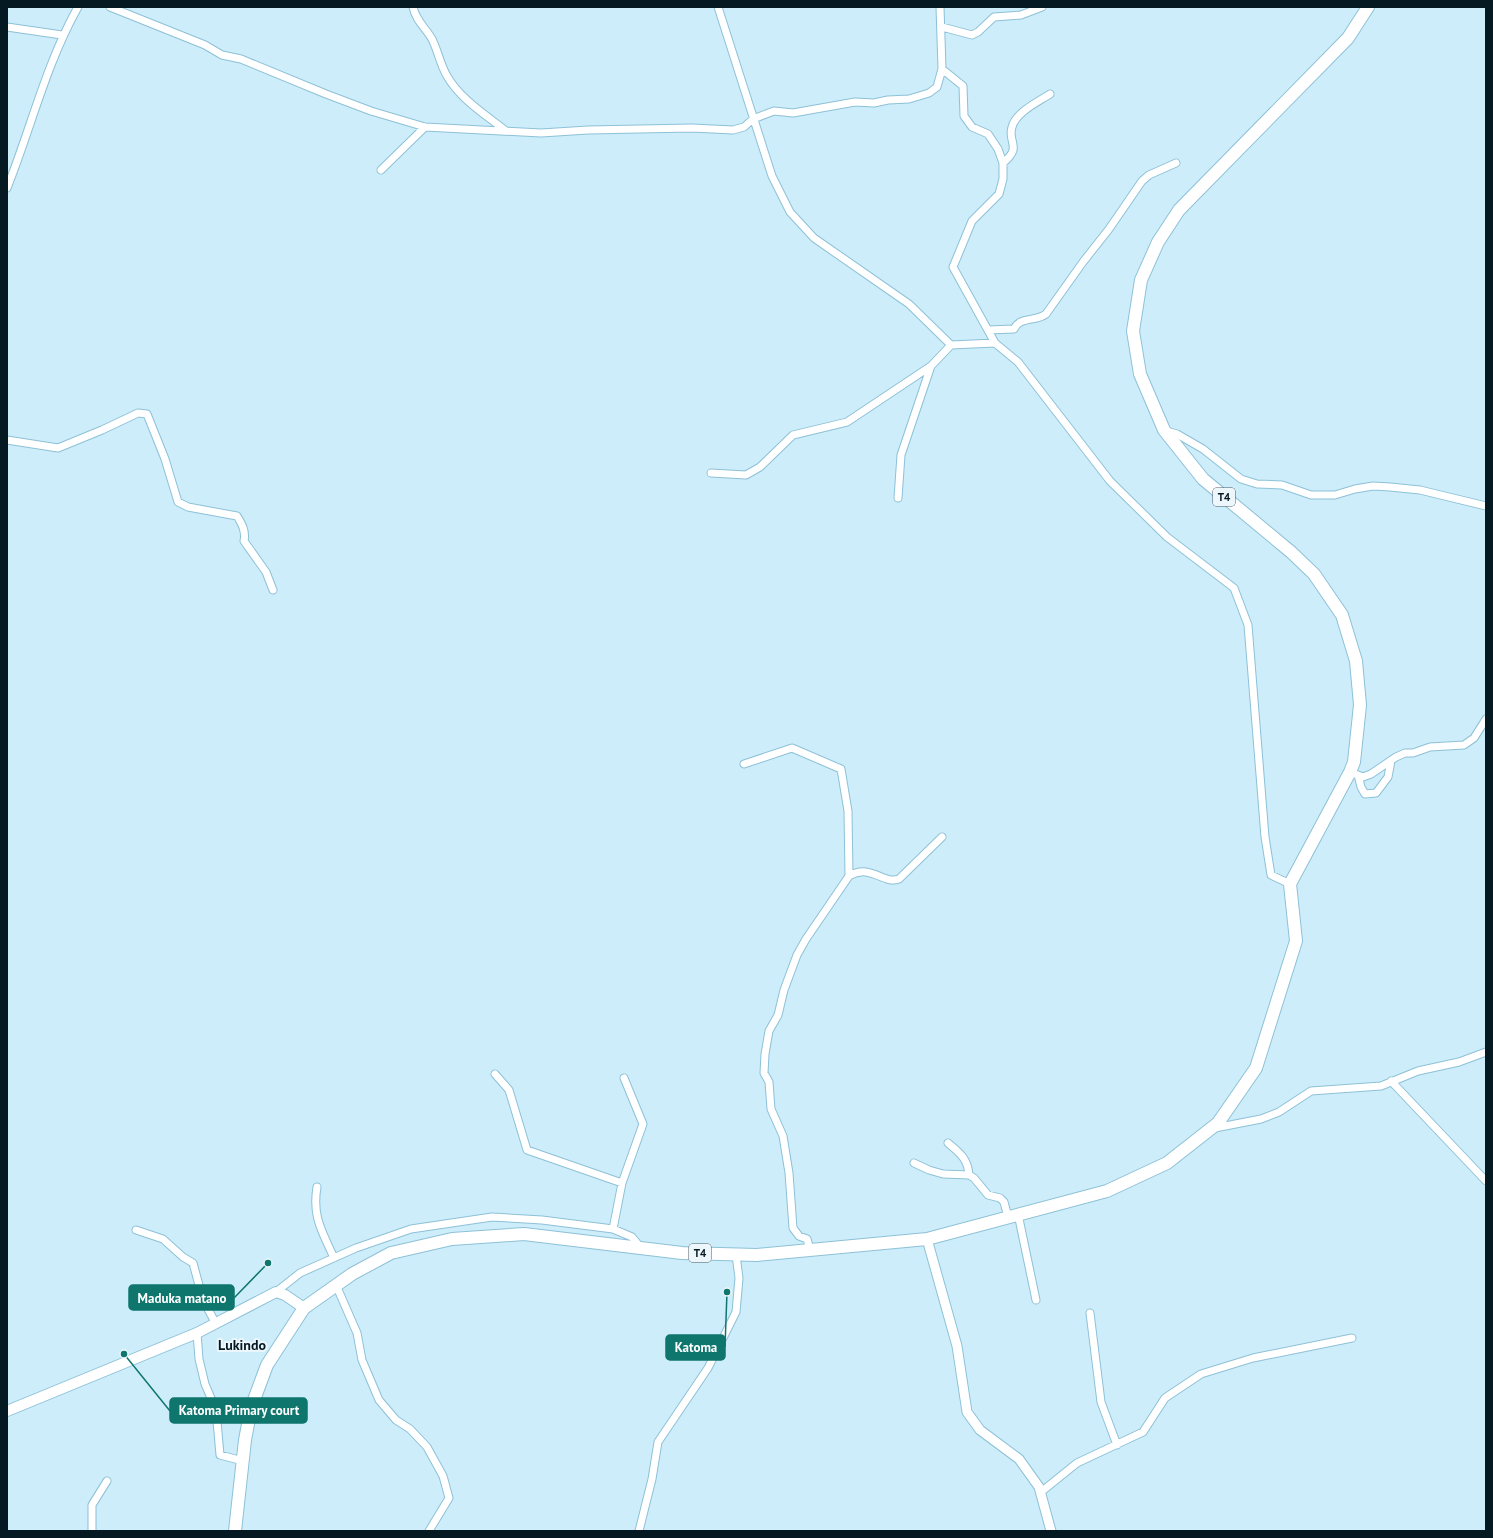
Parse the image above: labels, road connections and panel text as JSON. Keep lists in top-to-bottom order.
{
  "streets": {
    "highway": ["T4"]
  },
  "districts": ["Lukindo"],
  "places": ["Maduka matano", "Katoma", "Katoma Primary court"]
}
